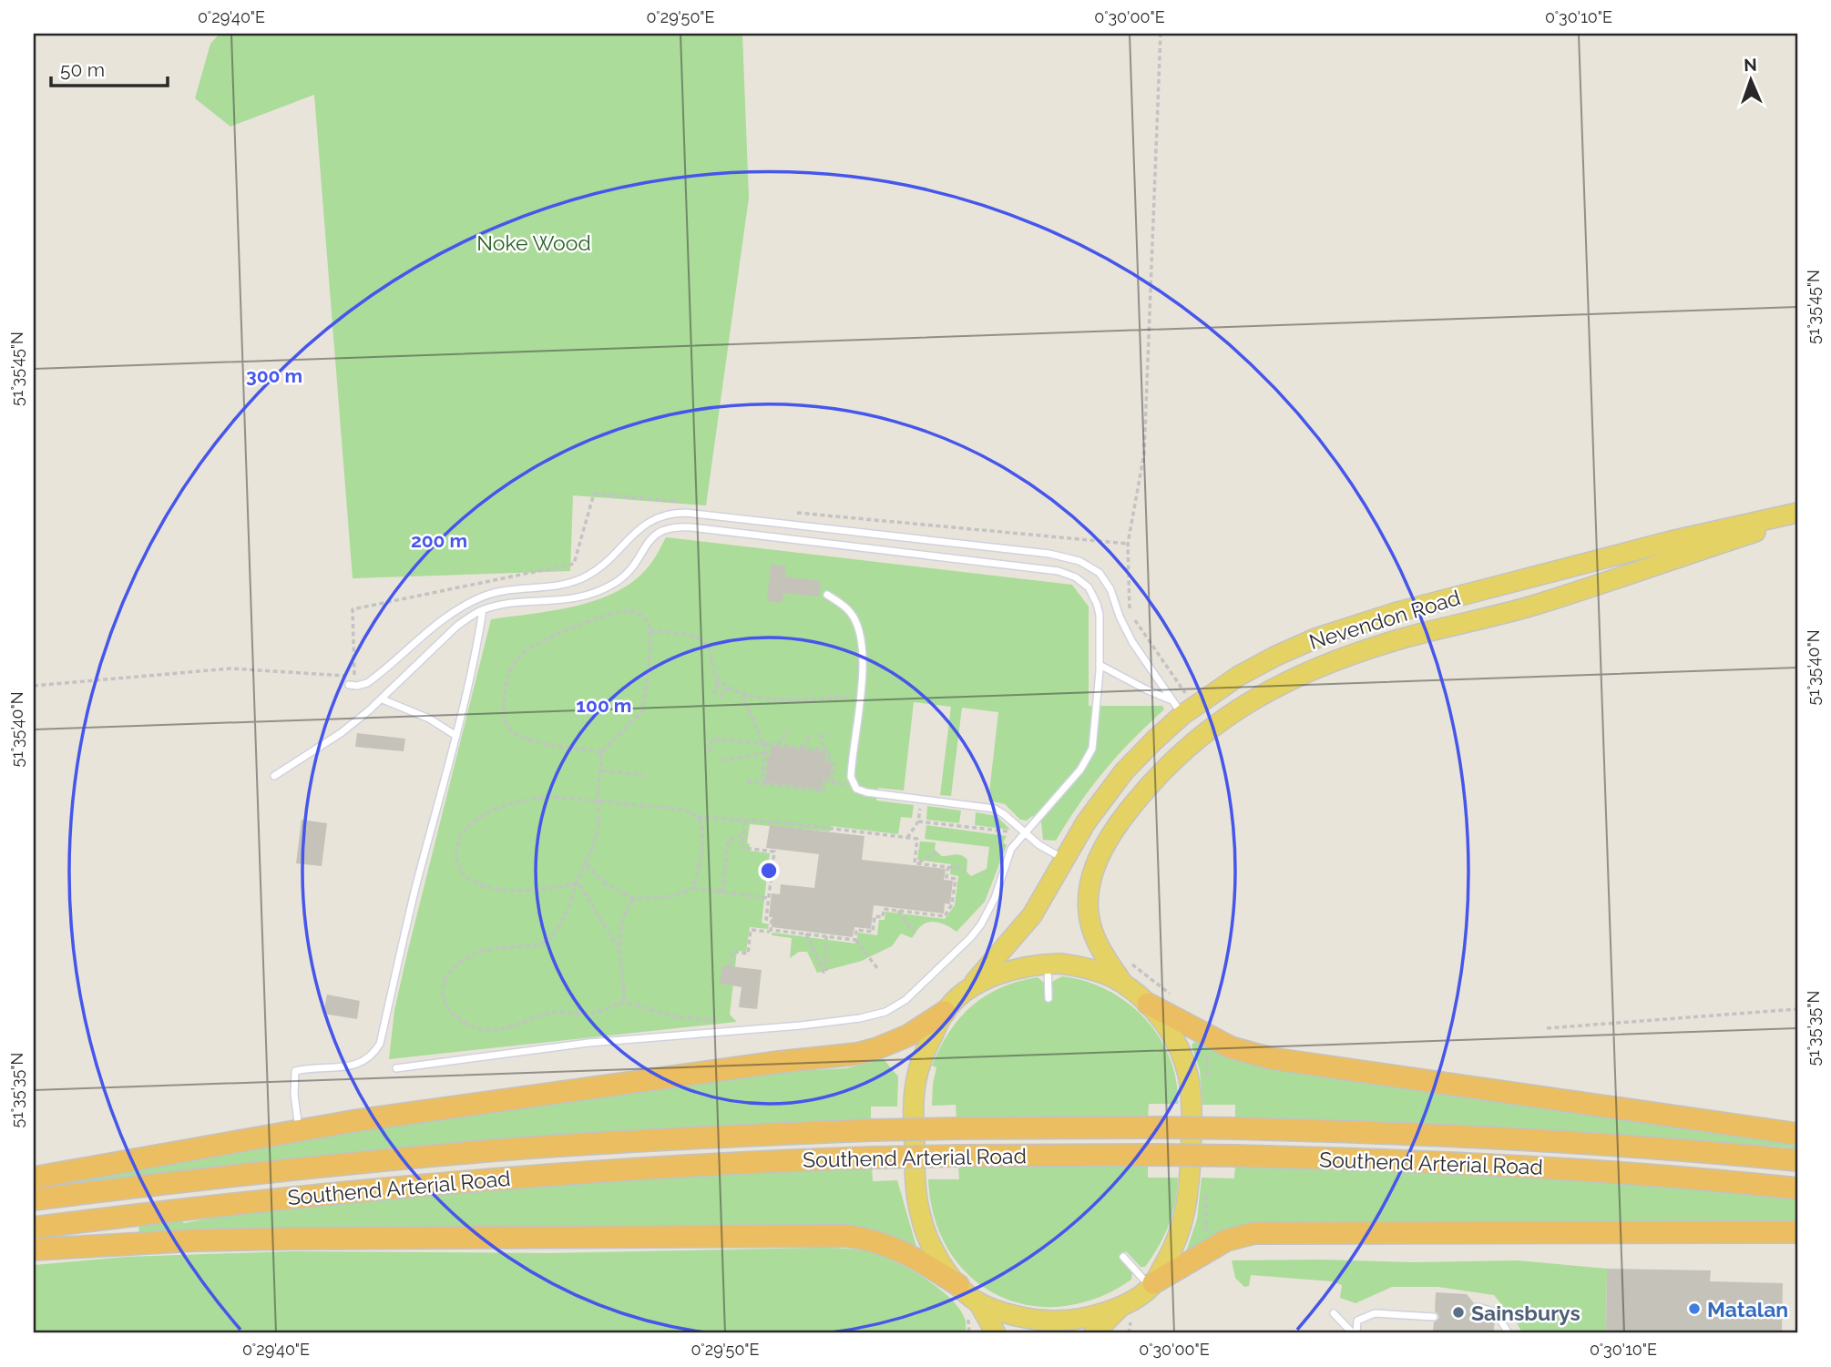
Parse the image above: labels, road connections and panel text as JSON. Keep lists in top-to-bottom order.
{
  "streets": {
    "highway": ["Southend Arterial Road"],
    "main road": ["Nevendon Road"]
  },
  "parks": ["Noke Wood"],
  "places": ["Matalan", "Sainsburys"],
  "scale_bar": "50 m",
  "north": "top",
  "coordinates": [
    "0°29'40\"E",
    "0°29'50\"E",
    "0°30'00\"E",
    "0°30'10\"E",
    "51°35'45\"N",
    "51°35'40\"N",
    "51°35'35\"N"
  ],
  "rings": ["300 m", "200 m", "100 m"]
}
